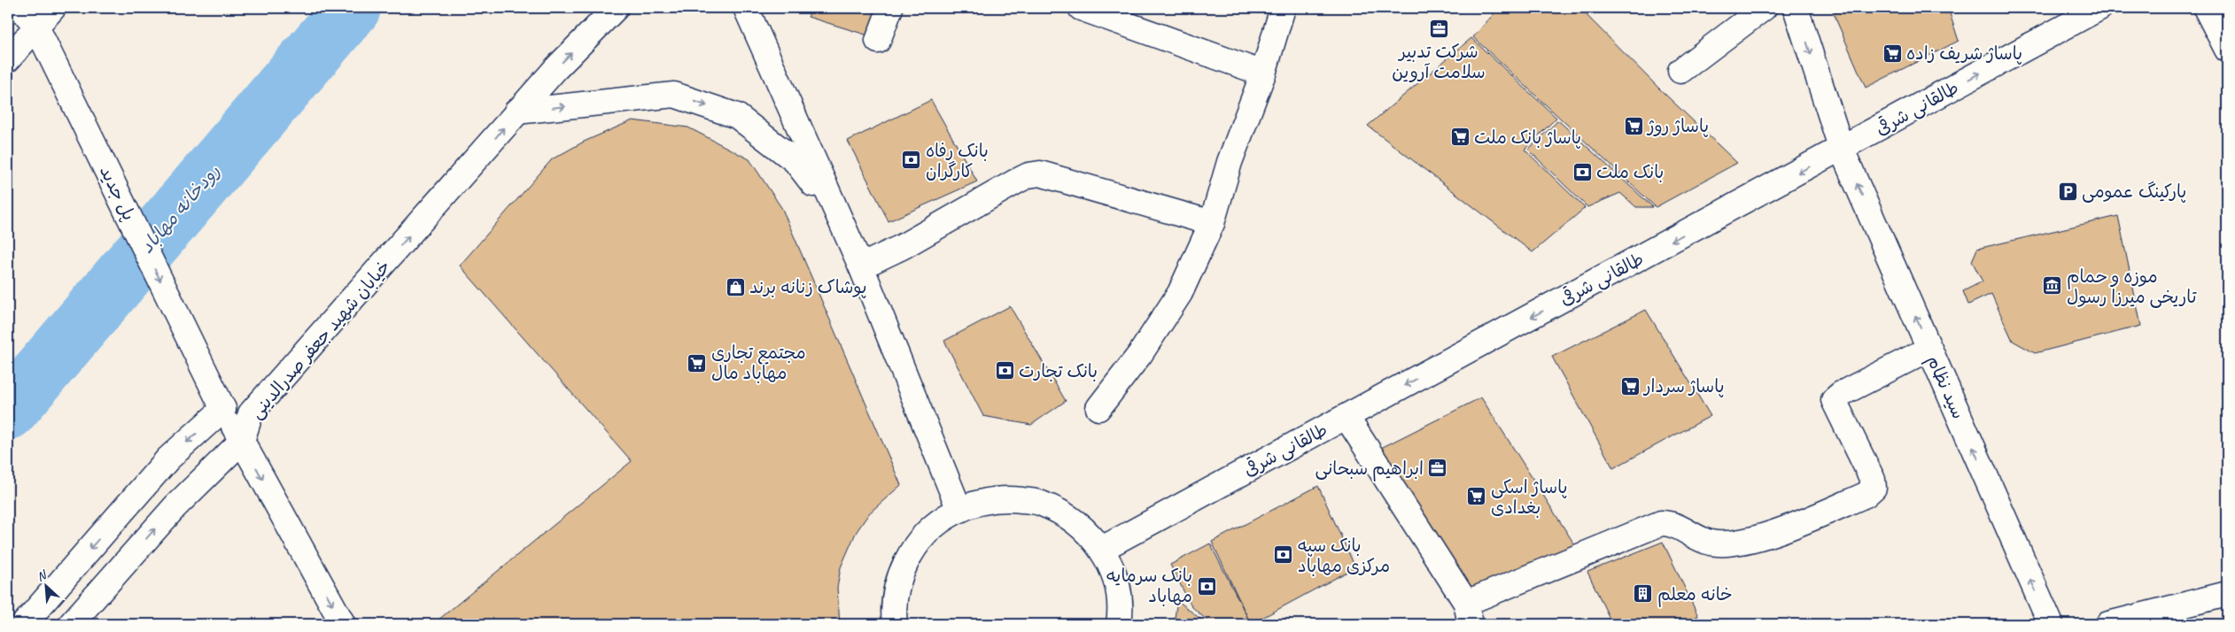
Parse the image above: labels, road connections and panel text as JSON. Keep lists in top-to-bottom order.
{
  "streets": {
    "street": [
      "طالقانی شرقی",
      "پل جدید",
      "خیابان شهید جعفر صدرالدینی",
      "سید نظام"
    ]
  },
  "crossings": [
    ["طالقانی شرقی", "سید نظام"],
    ["پل جدید", "خیابان شهید جعفر صدرالدینی"]
  ],
  "one_way": ["پل جدید"],
  "water": ["رودخانه مهاباد"],
  "places": {
    "office": ["شرکت تدبیر سلامت آروین", "ابراهیم سبحانی"],
    "supermarket": [
      "پاساژ شریف زاده",
      "پاساژ روژ",
      "پاساژ بانک ملت",
      "مجتمع تجاری مهاباد مال",
      "پاساژ سردار",
      "پاساژ اسکی بغدادی"
    ],
    "bank": [
      "بانک رفاه کارگران",
      "بانک ملت",
      "بانک تجارت",
      "بانک سپه مرکزی مهاباد",
      "بانک سرمایه مهاباد"
    ],
    "parking": ["پارکینگ عمومی"],
    "museum": ["موزه و حمام تاریخی میرزا رسول"],
    "shop": ["پوشاک زنانه برند"],
    "building": ["خانه معلم"]
  },
  "north": "top left"
}
